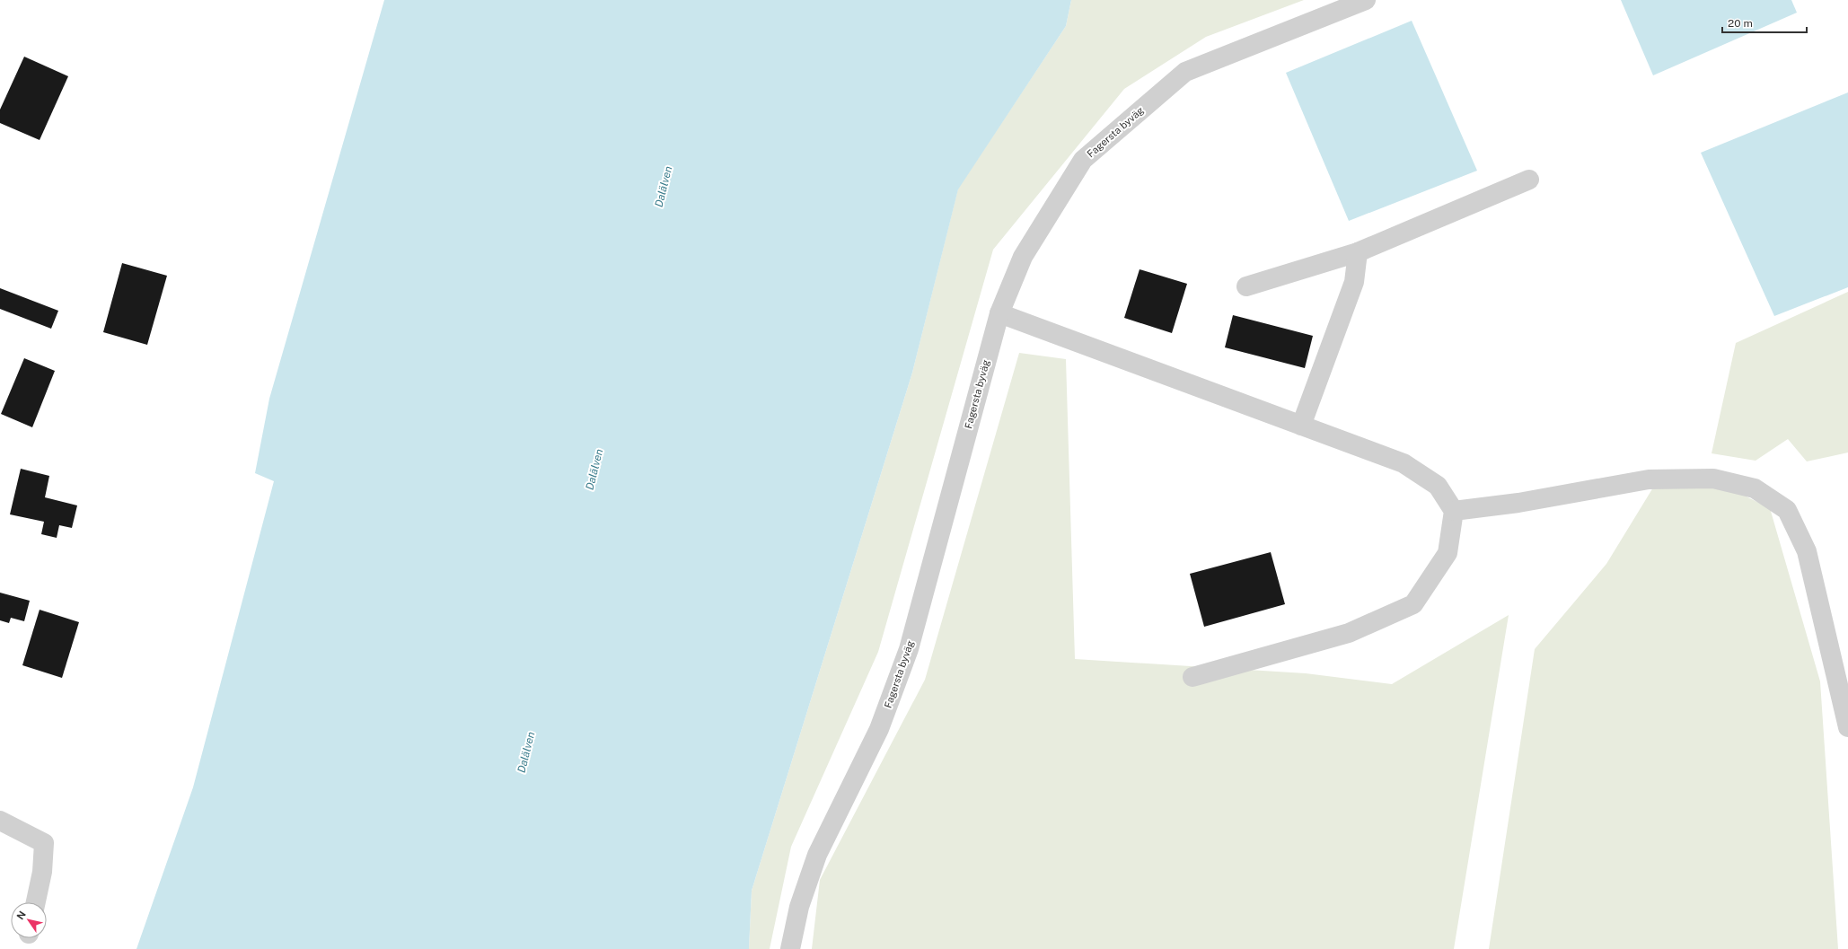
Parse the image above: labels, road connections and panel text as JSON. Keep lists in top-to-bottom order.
{
  "streets": {
    "street": ["Fagersta byväg"]
  },
  "water": ["Dalälven"],
  "scale_bar": "20 m",
  "north": "top left"
}
